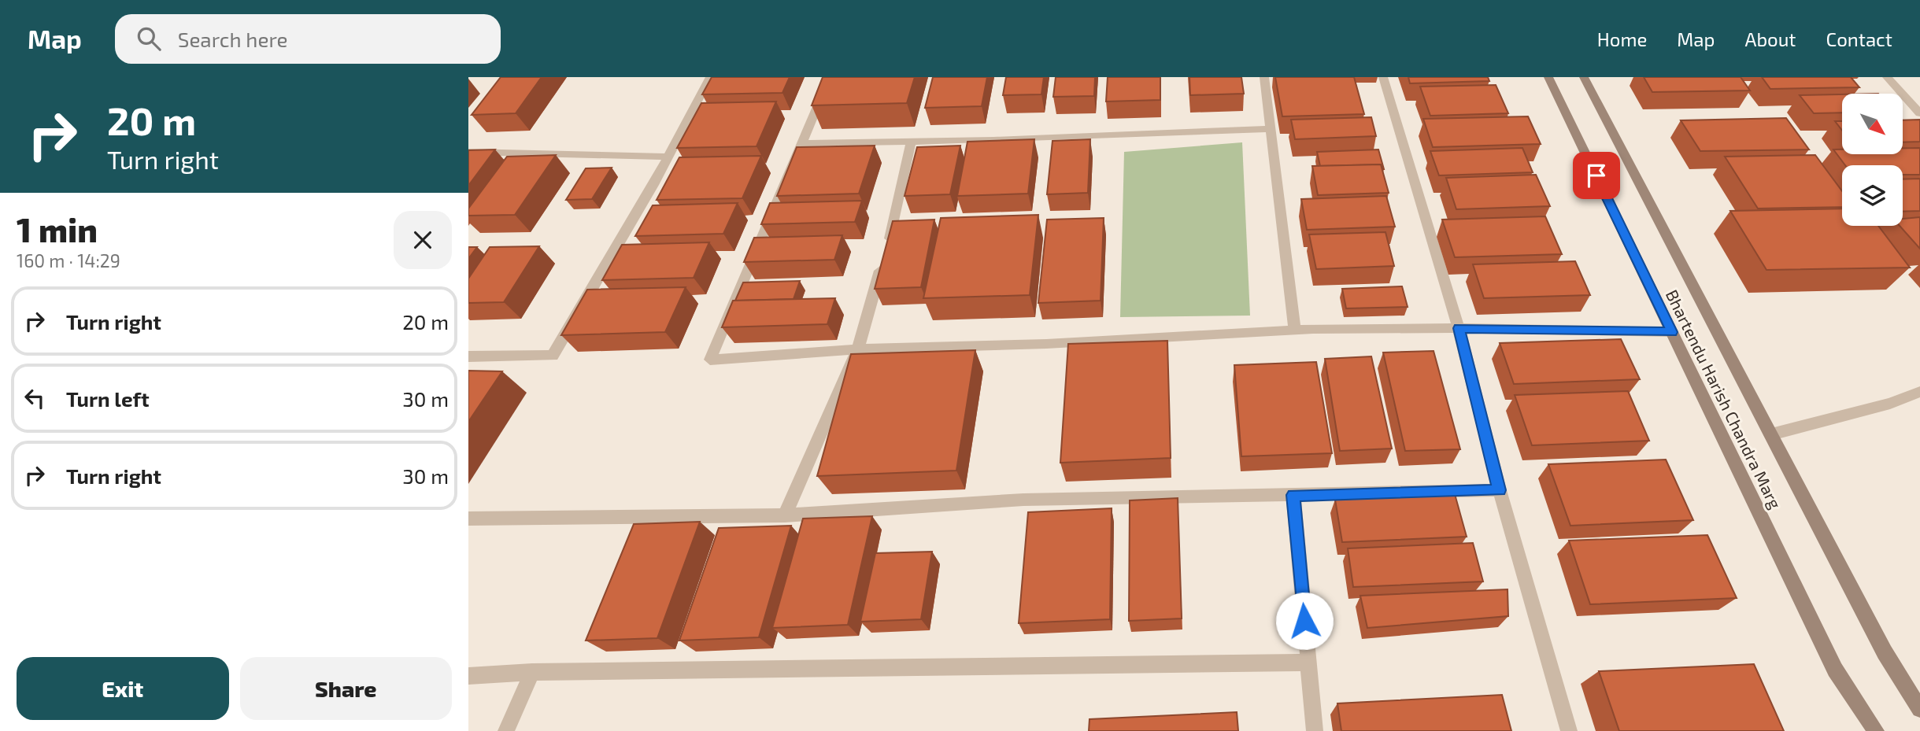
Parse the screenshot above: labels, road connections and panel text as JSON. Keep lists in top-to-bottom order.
{
  "streets": {
    "main road": ["Bhartendu Harish Chandra Marg"]
  },
  "north": "bottom right",
  "page": {
    "header": "Map",
    "search": "Search here",
    "nav": [
      "Home",
      "Map",
      "About",
      "Contact"
    ],
    "turn": ["20 m", "Turn right"],
    "heading": ["1 min", "160 m · 14:29"],
    "list": [
      {
        "name": "Turn right",
        "value": "20 m"
      },
      {
        "name": "Turn left",
        "value": "30 m"
      },
      {
        "name": "Turn right",
        "value": "30 m"
      }
    ],
    "buttons": ["Exit", "Share"]
  }
}
